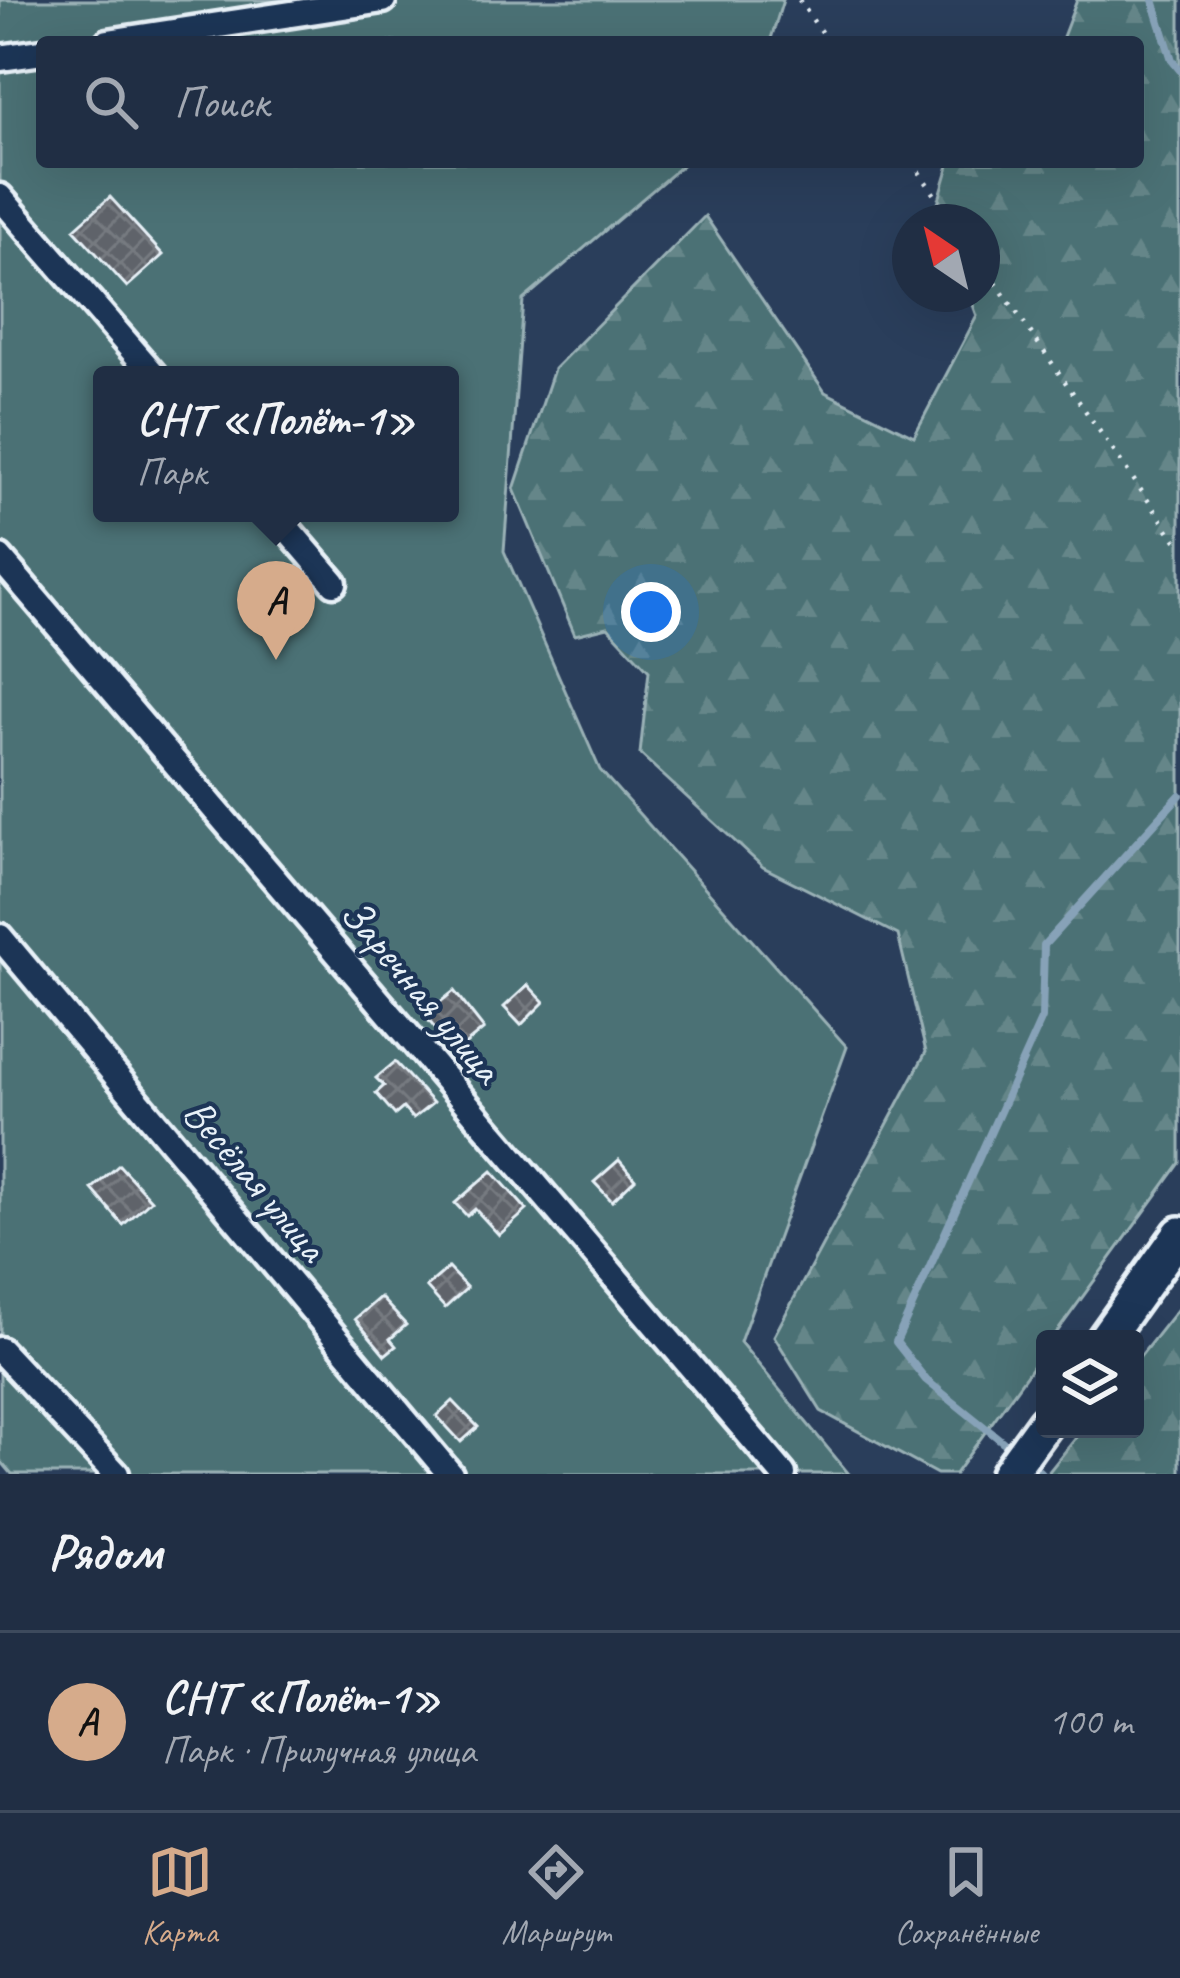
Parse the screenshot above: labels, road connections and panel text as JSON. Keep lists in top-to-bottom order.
{
  "streets": {
    "street": ["Заречная улица", "Весёлая улица"]
  },
  "north": "top left",
  "page": {
    "search": "Поиск",
    "popup": ["СНТ «Полёт-1»", "Парк"],
    "pins": "A",
    "heading": "Рядом",
    "list": [
      {
        "mark": "A",
        "name": "СНТ «Полёт-1»",
        "note": "Парк · Прилучная улица",
        "value": "100 m"
      }
    ],
    "nav": ["Карта", "Маршрут", "Сохранённые"]
  }
}
